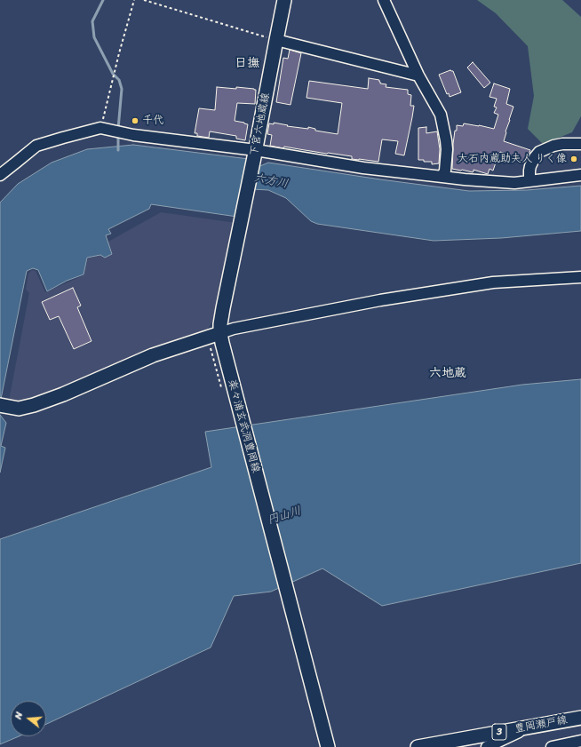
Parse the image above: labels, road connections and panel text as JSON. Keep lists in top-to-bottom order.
{
  "streets": {
    "main road": [
      "下宮六地蔵線",
      "楽々浦玄武洞豊岡線",
      "豊岡瀬戸線",
      "3"
    ]
  },
  "crossings": [
    ["下宮六地蔵線", "楽々浦玄武洞豊岡線"]
  ],
  "districts": ["日撫", "六地蔵"],
  "water": ["六方川", "円山川"],
  "places": ["千代", "大石内蔵助夫人 りく像"],
  "north": "left"
}
